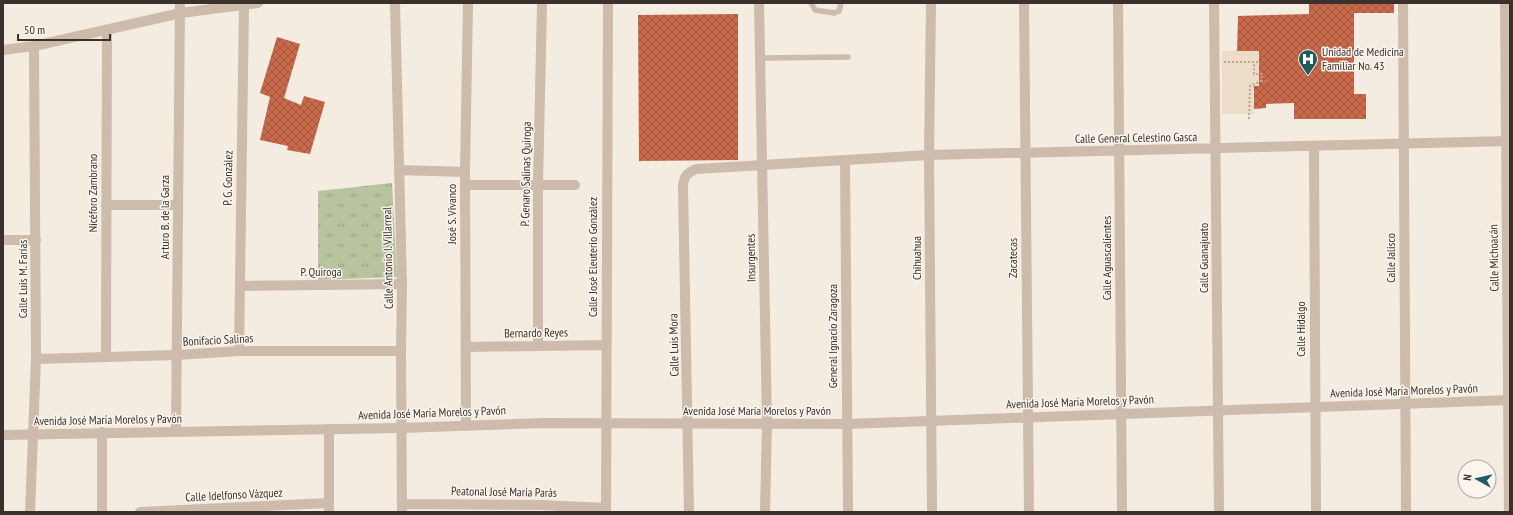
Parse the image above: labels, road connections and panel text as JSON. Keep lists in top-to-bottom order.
{
  "streets": {
    "street": [
      "Calle General Celestino Gasca",
      "P. Genaro Salinas Quiroga",
      "P. G. González",
      "Nicéforo Zambrano",
      "José S. Vivanco",
      "Arturo B. de la Garza",
      "Calle José Eleuterio González",
      "Calle Antonio I. Villarreal",
      "Insurgentes",
      "Chihuahua",
      "Zacatecas",
      "Calle Aguascalientes",
      "Calle Guanajuato",
      "Calle Jalisco",
      "Calle Michoacán",
      "P. Quiroga",
      "Calle Luis M. Farías",
      "Calle Hidalgo",
      "Bernardo Reyes",
      "General Ignacio Zaragoza",
      "Bonifacio Salinas",
      "Calle Luis Mora",
      "Avenida José María Morelos y Pavón",
      "Peatonal José María Parás",
      "Calle Idelfonso Vázquez"
    ]
  },
  "crossings": [
    ["Calle General Celestino Gasca", "Insurgentes"],
    ["Calle General Celestino Gasca", "Chihuahua"],
    ["Calle General Celestino Gasca", "Zacatecas"],
    ["Calle General Celestino Gasca", "Calle Aguascalientes"],
    ["Calle General Celestino Gasca", "Calle Guanajuato"],
    ["Calle General Celestino Gasca", "Calle Jalisco"],
    ["Calle General Celestino Gasca", "Calle Michoacán"],
    ["Calle General Celestino Gasca", "Calle Hidalgo"],
    ["Calle General Celestino Gasca", "General Ignacio Zaragoza"],
    ["Calle General Celestino Gasca", "Calle Luis Mora"],
    ["P. Genaro Salinas Quiroga", "Bernardo Reyes"],
    ["P. G. González", "P. Quiroga"],
    ["P. G. González", "Bonifacio Salinas"],
    ["Nicéforo Zambrano", "Bonifacio Salinas"],
    ["José S. Vivanco", "Bernardo Reyes"],
    ["José S. Vivanco", "Avenida José María Morelos y Pavón"],
    ["Arturo B. de la Garza", "Bonifacio Salinas"],
    ["Arturo B. de la Garza", "Avenida José María Morelos y Pavón"],
    ["Calle José Eleuterio González", "Bernardo Reyes"],
    ["Calle José Eleuterio González", "Avenida José María Morelos y Pavón"],
    ["Calle José Eleuterio González", "Peatonal José María Parás"],
    ["Calle Antonio I. Villarreal", "P. Quiroga"],
    ["Calle Antonio I. Villarreal", "Bonifacio Salinas"],
    ["Calle Antonio I. Villarreal", "Avenida José María Morelos y Pavón"],
    ["Calle Antonio I. Villarreal", "Peatonal José María Parás"],
    ["Insurgentes", "Avenida José María Morelos y Pavón"],
    ["Chihuahua", "Avenida José María Morelos y Pavón"],
    ["Zacatecas", "Avenida José María Morelos y Pavón"],
    ["Calle Aguascalientes", "Avenida José María Morelos y Pavón"],
    ["Calle Guanajuato", "Avenida José María Morelos y Pavón"],
    ["Calle Jalisco", "Avenida José María Morelos y Pavón"],
    ["Calle Michoacán", "Avenida José María Morelos y Pavón"],
    ["Calle Luis M. Farías", "Bonifacio Salinas"],
    ["Calle Luis M. Farías", "Avenida José María Morelos y Pavón"],
    ["Calle Hidalgo", "Avenida José María Morelos y Pavón"],
    ["General Ignacio Zaragoza", "Avenida José María Morelos y Pavón"],
    ["Calle Luis Mora", "Avenida José María Morelos y Pavón"]
  ],
  "places": {
    "hospital": ["Unidad de Medicina Familiar No. 43"]
  },
  "scale_bar": "50 m",
  "north": "left"
}
